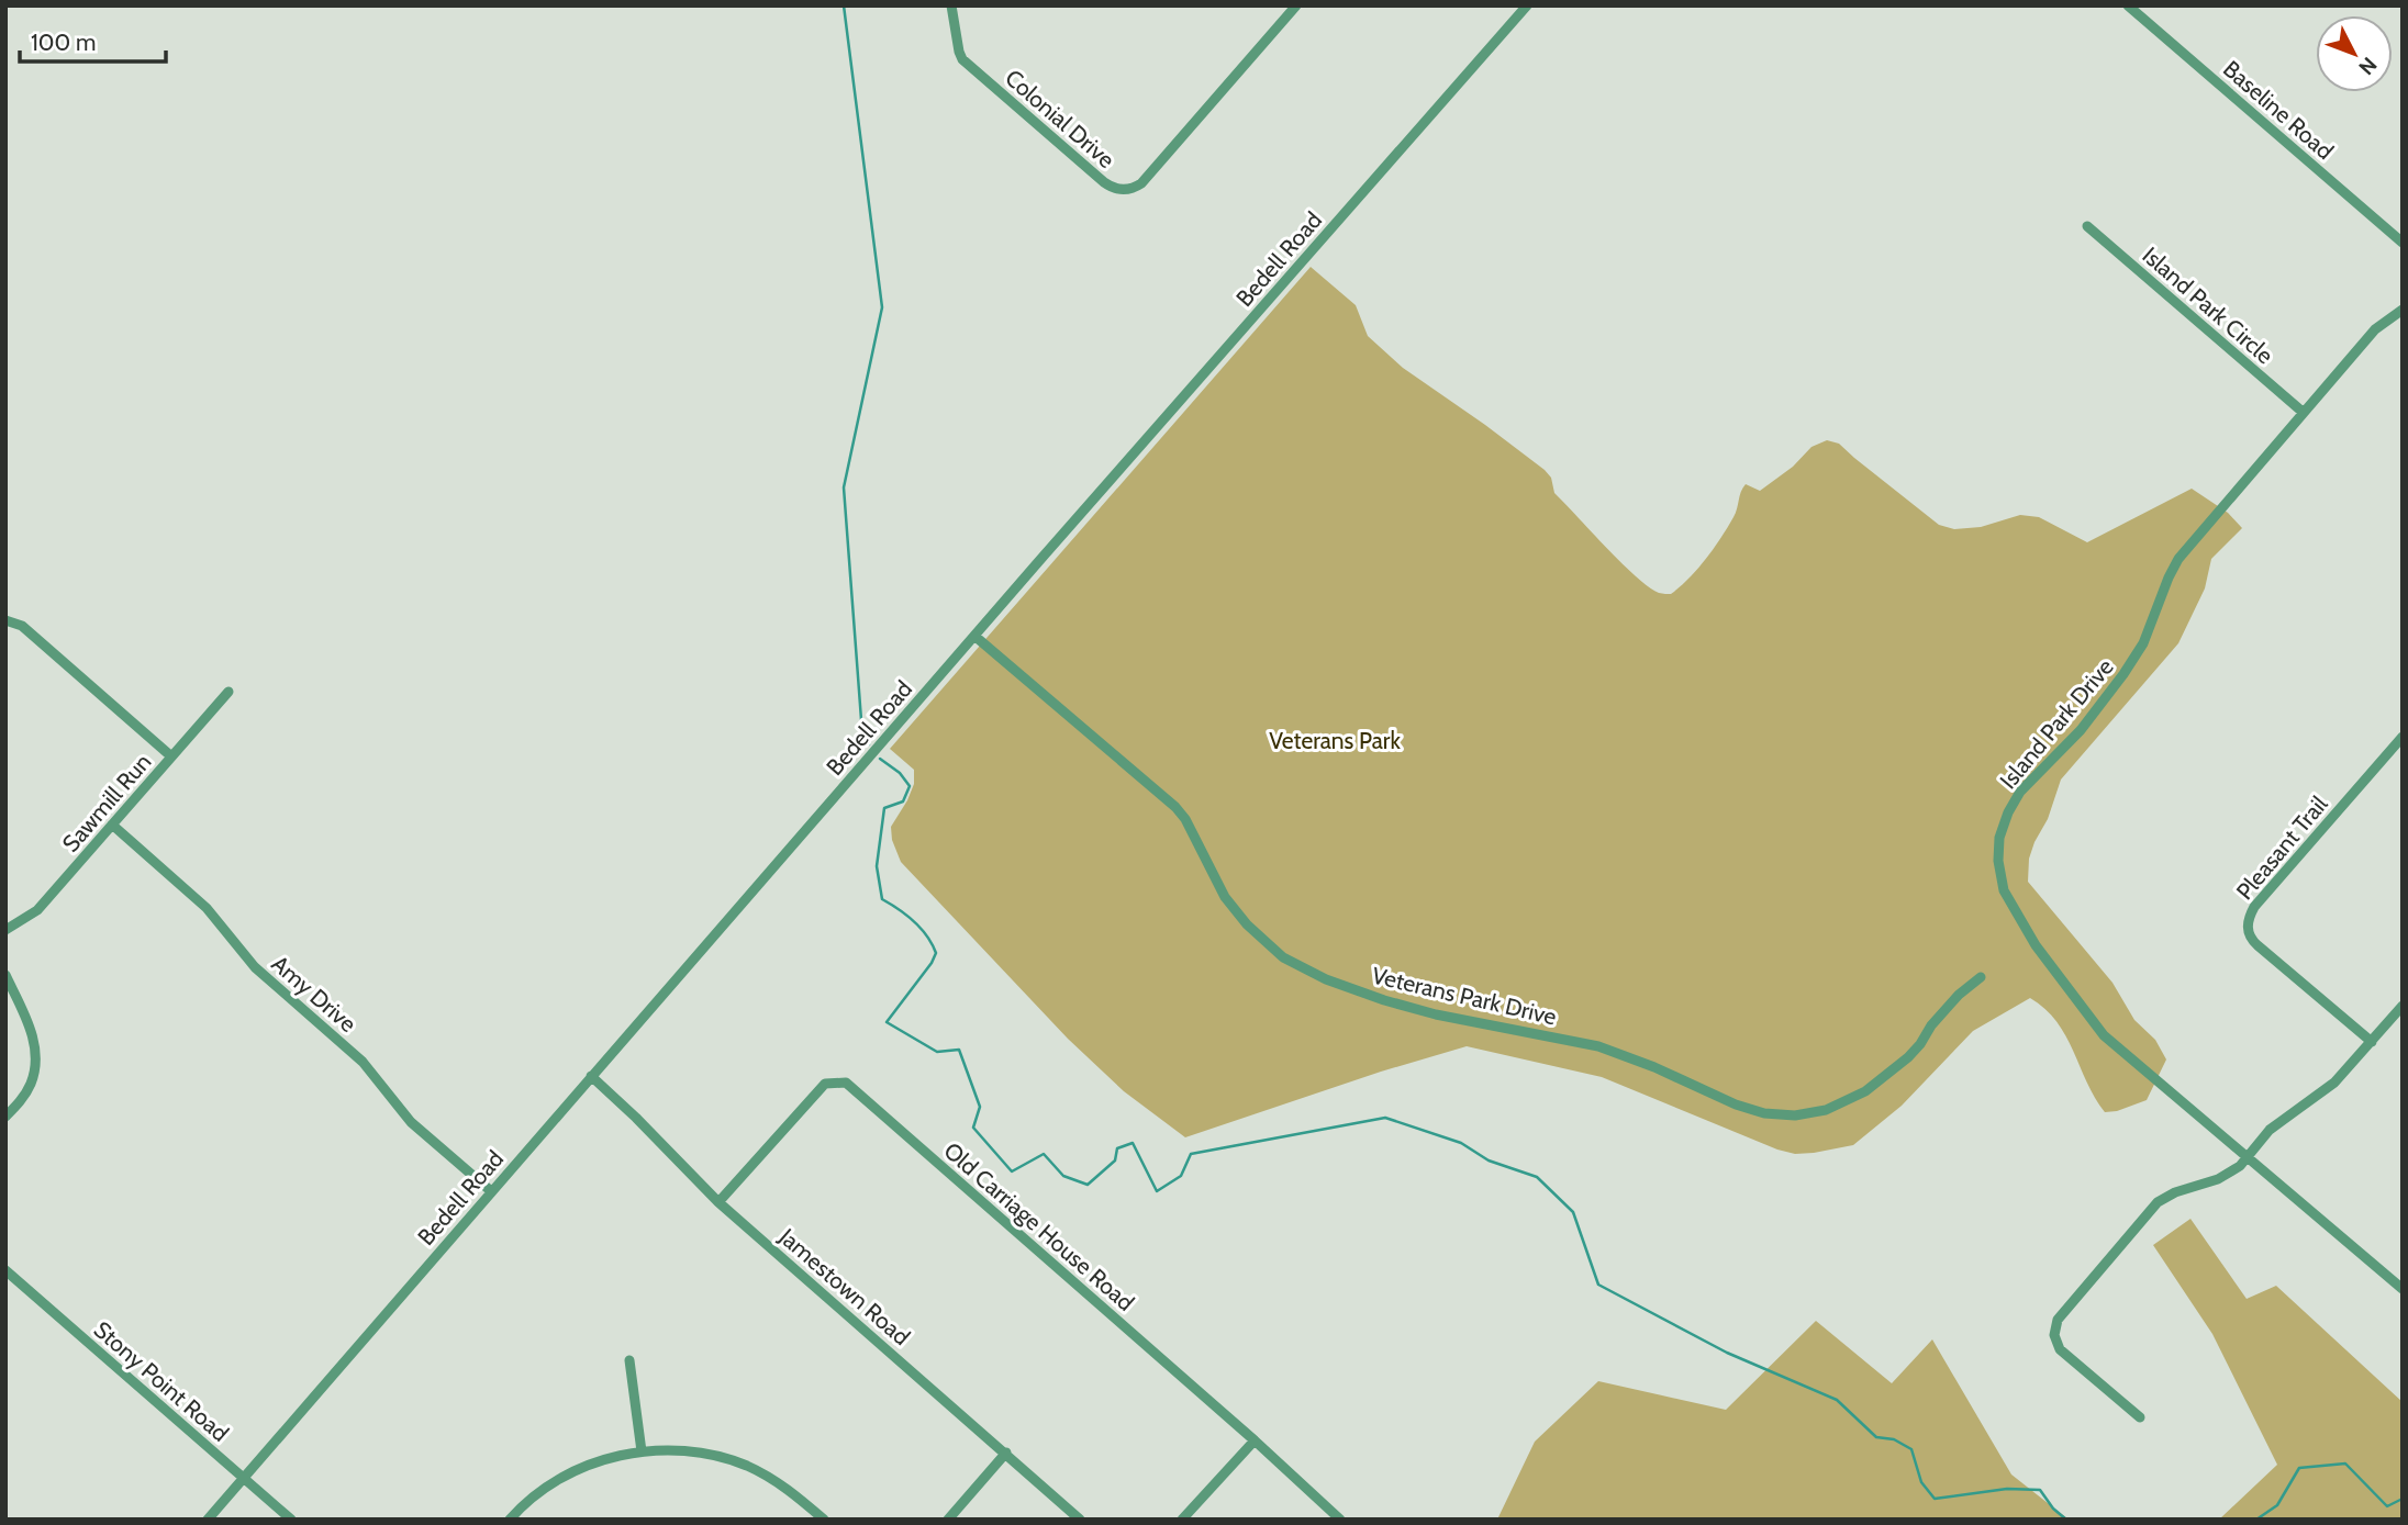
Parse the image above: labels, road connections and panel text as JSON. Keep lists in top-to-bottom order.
{
  "streets": {
    "street": [
      "Baseline Road",
      "Colonial Drive",
      "Bedell Road",
      "Island Park Circle",
      "Island Park Drive",
      "Sawmill Run",
      "Pleasant Trail",
      "Amy Drive",
      "Veterans Park Drive",
      "Old Carriage House Road",
      "Jamestown Road",
      "Stony Point Road"
    ]
  },
  "crossings": [
    ["Bedell Road", "Amy Drive"],
    ["Bedell Road", "Veterans Park Drive"],
    ["Bedell Road", "Jamestown Road"],
    ["Bedell Road", "Stony Point Road"],
    ["Island Park Circle", "Island Park Drive"],
    ["Sawmill Run", "Amy Drive"],
    ["Old Carriage House Road", "Jamestown Road"]
  ],
  "parks": ["Veterans Park"],
  "scale_bar": "100 m",
  "north": "bottom right"
}
